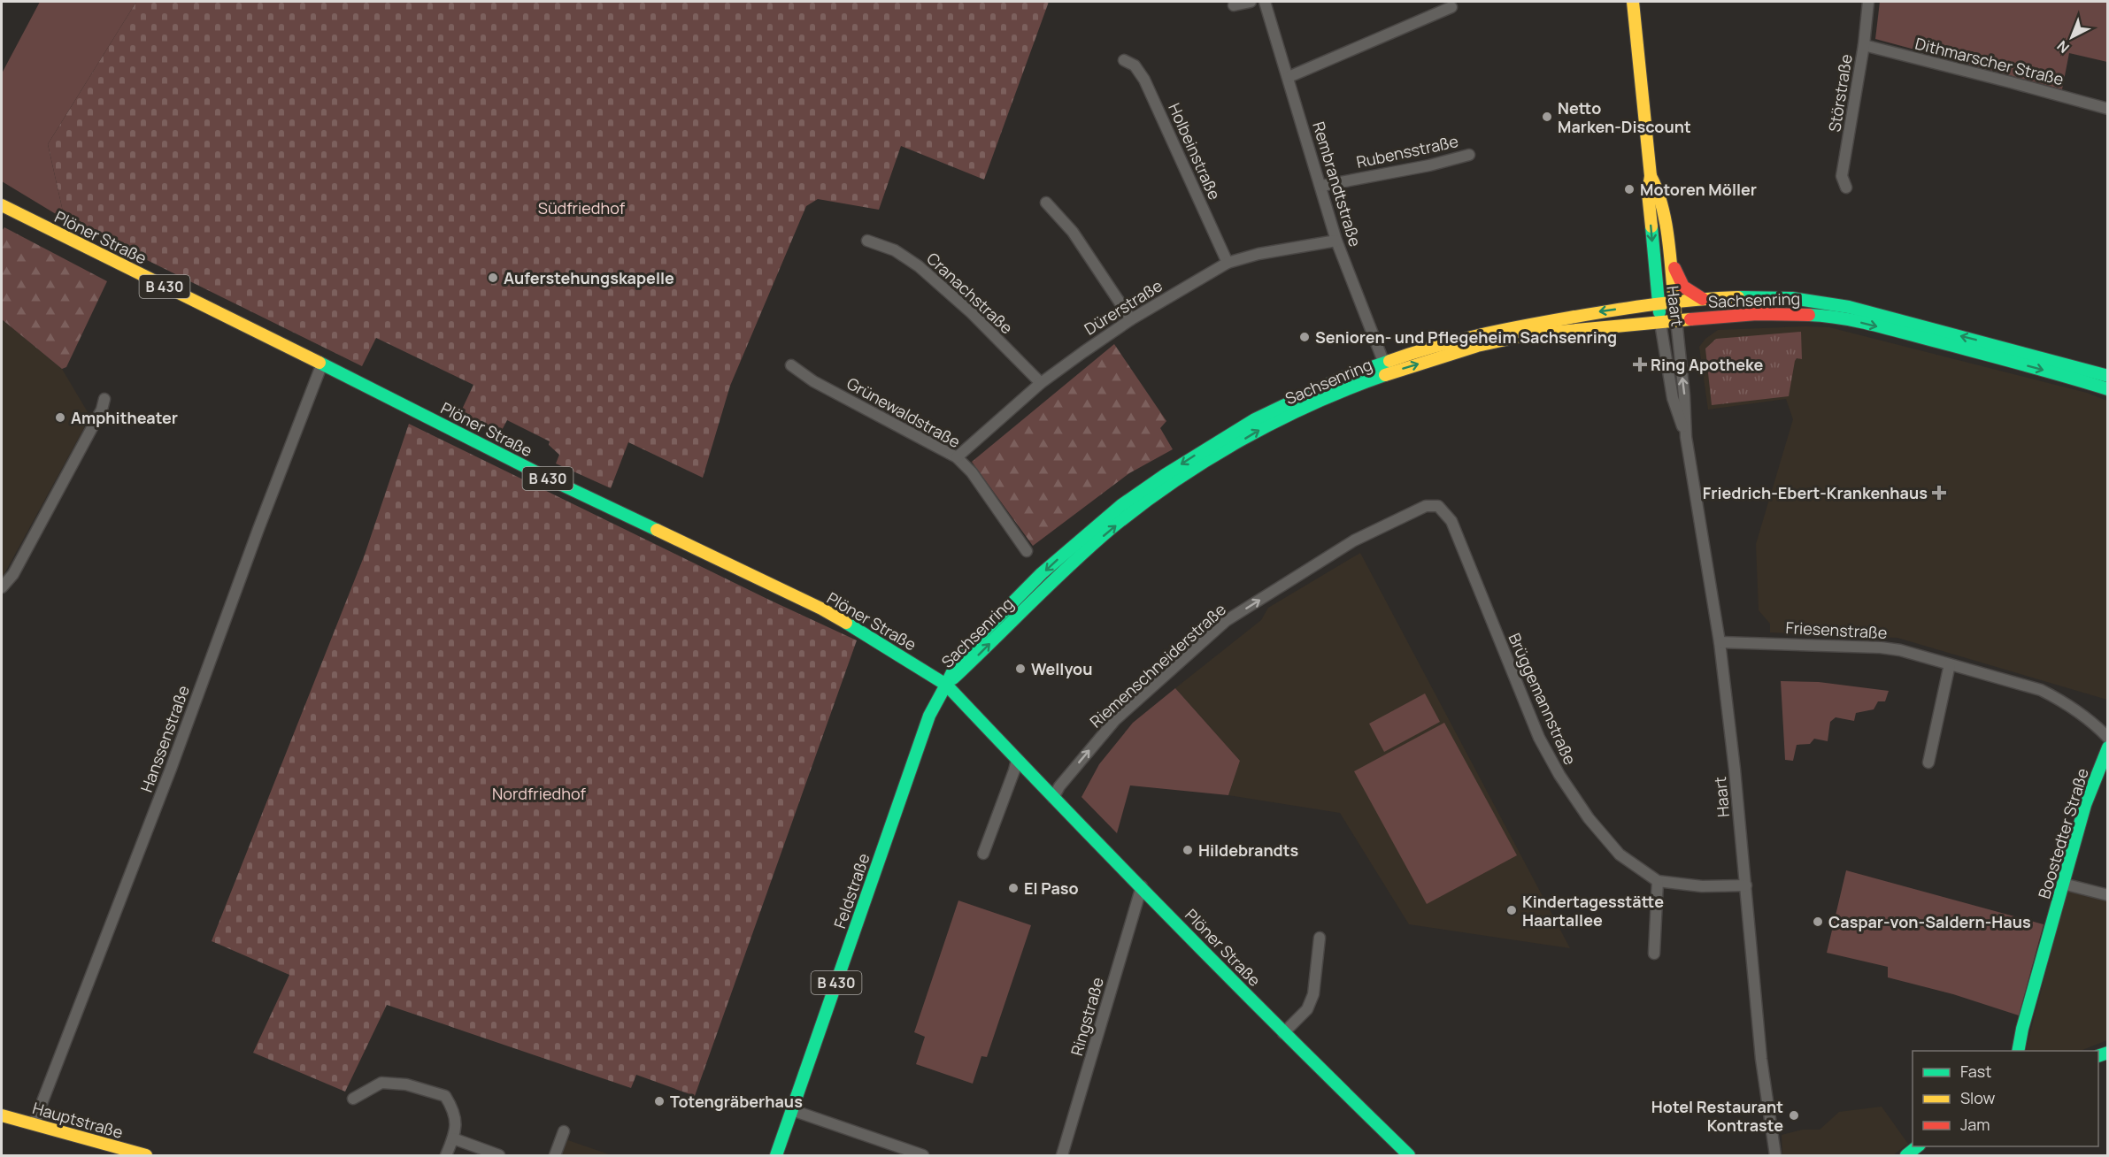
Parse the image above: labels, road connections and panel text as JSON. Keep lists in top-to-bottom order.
{
  "streets": {
    "main road": [
      "Plöner Straße",
      "B 430",
      "Sachsenring",
      "Haart",
      "Boostedter Straße",
      "Feldstraße",
      "Hauptstraße"
    ],
    "street": [
      "Dithmarscher Straße",
      "Störstraße",
      "Holbeinstraße",
      "Rubensstraße",
      "Rembrandtstraße",
      "Cranachstraße",
      "Dürerstraße",
      "Grünewaldstraße",
      "Friesenstraße",
      "Riemenschneiderstraße",
      "Brüggemannstraße",
      "Hanssenstraße",
      "Ringstraße"
    ]
  },
  "crossings": [
    ["Dithmarscher Straße", "Störstraße"],
    ["Holbeinstraße", "Dürerstraße"],
    ["Rubensstraße", "Rembrandtstraße"],
    ["Rembrandtstraße", "Sachsenring"],
    ["Rembrandtstraße", "Dürerstraße"],
    ["Plöner Straße", "Sachsenring"],
    ["Plöner Straße", "Riemenschneiderstraße"],
    ["Plöner Straße", "Hanssenstraße"],
    ["Plöner Straße", "Feldstraße"],
    ["Plöner Straße", "Ringstraße"],
    ["Cranachstraße", "Dürerstraße"],
    ["Sachsenring", "Haart"],
    ["Sachsenring", "Feldstraße"],
    ["Haart", "Friesenstraße"],
    ["Haart", "Brüggemannstraße"],
    ["Dürerstraße", "Grünewaldstraße"],
    ["Riemenschneiderstraße", "Brüggemannstraße"],
    ["Hanssenstraße", "Hauptstraße"]
  ],
  "one_way": ["Riemenschneiderstraße"],
  "parks": ["Südfriedhof", "Nordfriedhof"],
  "places": {
    "other": [
      "Netto Marken-Discount",
      "Motoren Möller",
      "Auferstehungskapelle",
      "Senioren- und Pflegeheim Sachsenring",
      "Amphitheater",
      "Wellyou",
      "Hildebrandts",
      "El Paso",
      "Kindertagesstätte Haartallee",
      "Caspar-von-Saldern-Haus",
      "Totengräberhaus",
      "Hotel Restaurant Kontraste"
    ],
    "health": ["Ring Apotheke", "Friedrich-Ebert-Krankenhaus"]
  },
  "legend": ["Fast", "Slow", "Jam"],
  "north": "bottom left"
}
